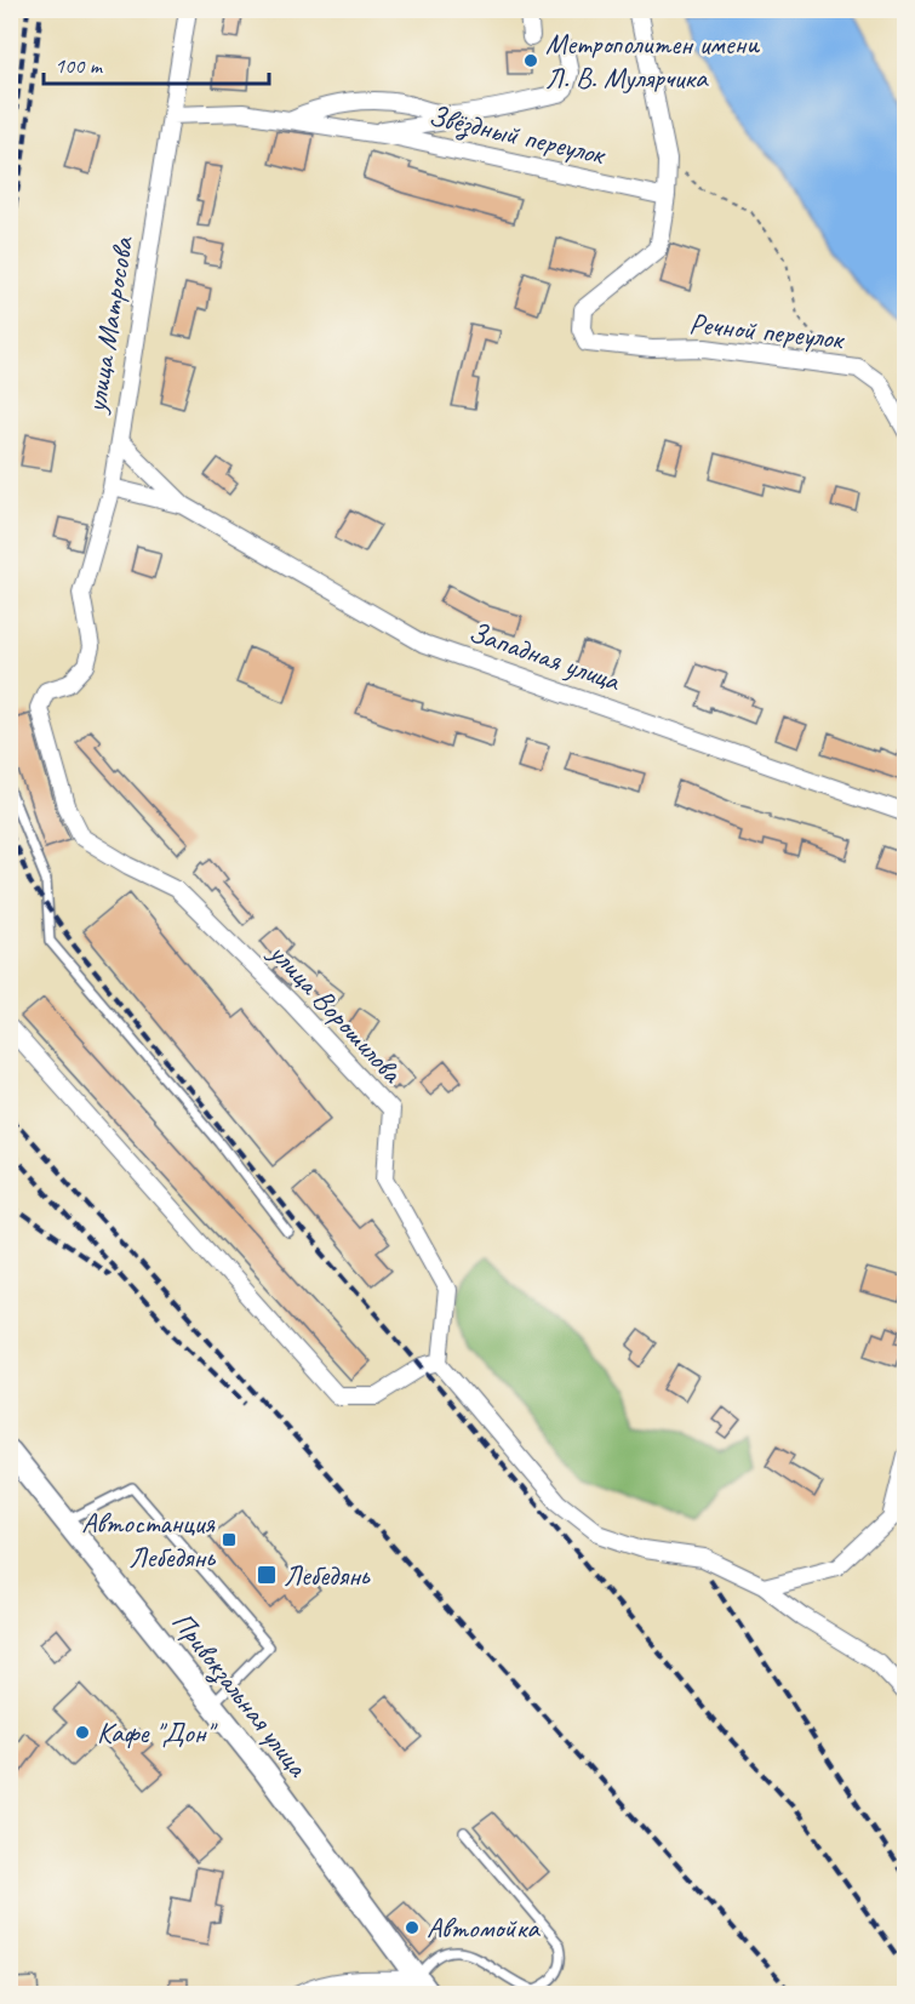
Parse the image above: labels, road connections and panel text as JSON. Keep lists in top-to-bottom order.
{
  "streets": {
    "main road": ["Привокзальная улица"],
    "street": [
      "Звёздный переулок",
      "улица Матросова",
      "Речной переулок",
      "Западная улица",
      "улица Ворошилова"
    ]
  },
  "crossings": [
    ["Звёздный переулок", "улица Матросова"],
    ["Звёздный переулок", "Речной переулок"],
    ["улица Матросова", "улица Ворошилова"]
  ],
  "places": {
    "other": ["Метрополитен имени Л. В. Мулярчика", "Кафе \"Дон\"", "Автомойка"],
    "transit": ["Автостанция Лебедянь", "Лебедянь"]
  },
  "scale_bar": "100 m"
}
